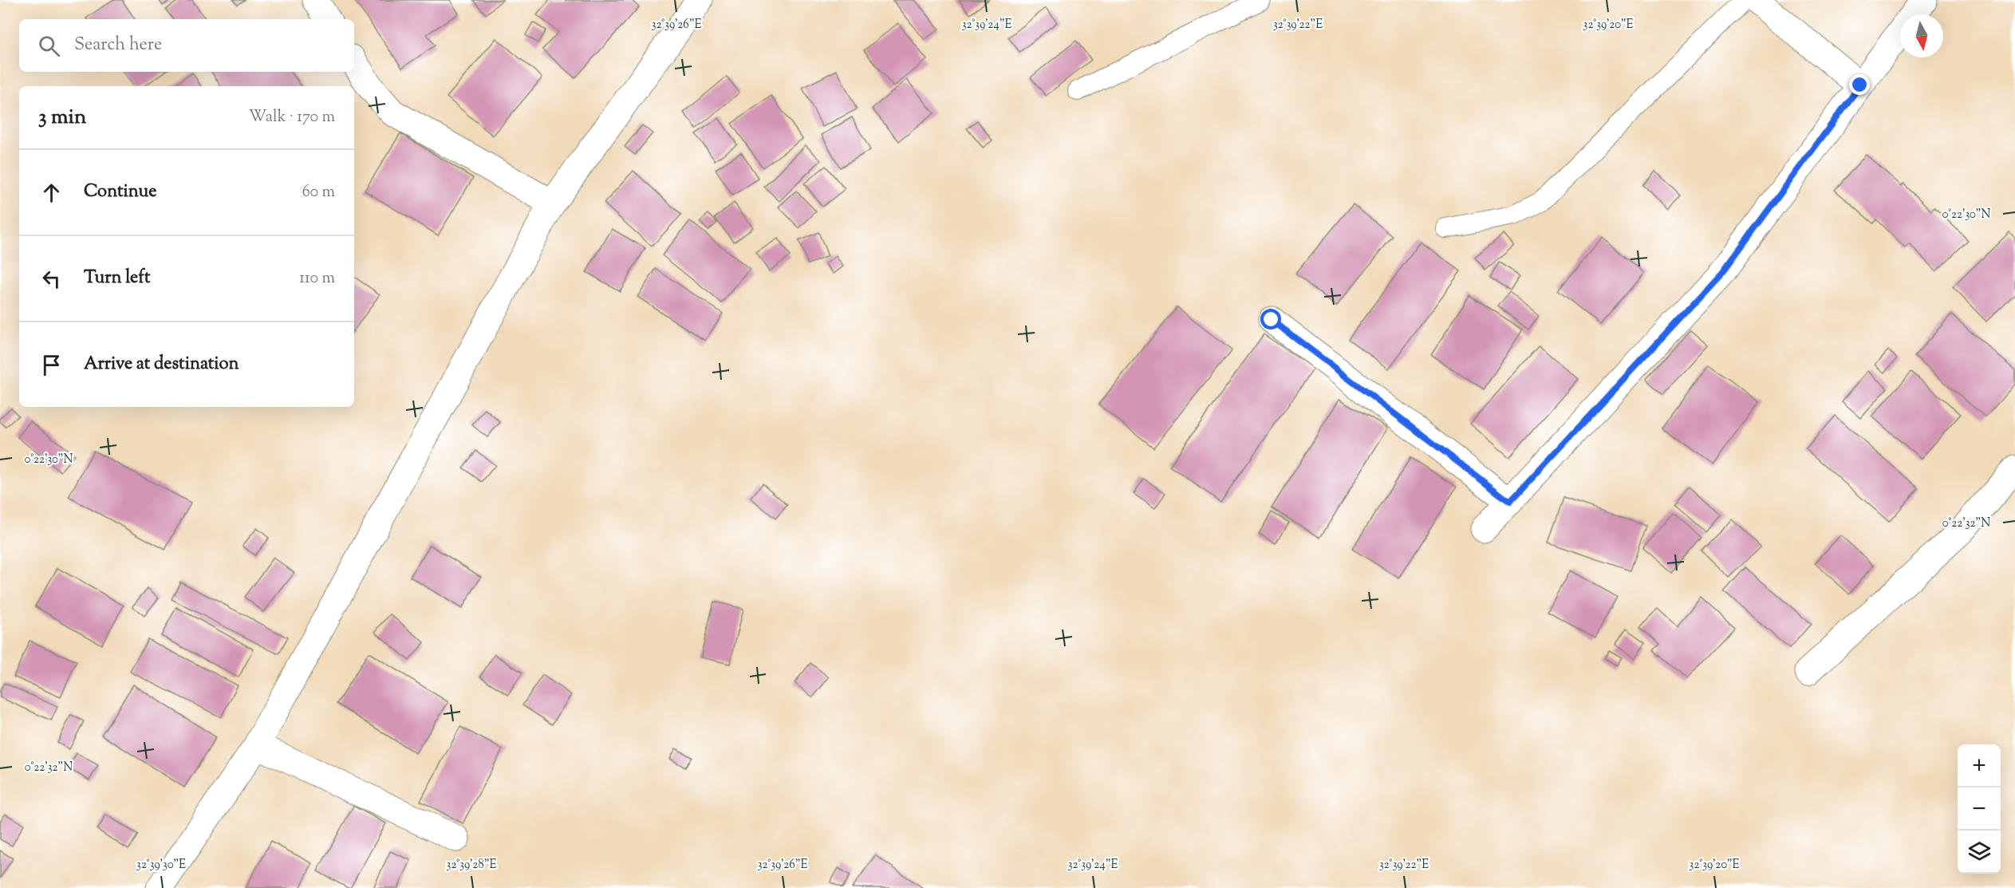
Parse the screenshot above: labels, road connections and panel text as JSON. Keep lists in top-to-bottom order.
{
  "north": "bottom",
  "page": {
    "search": "Search here",
    "heading": ["3 min", "Walk · 170 m"],
    "list": [
      ["Continue", "60 m"],
      ["Turn left", "110 m"],
      "Arrive at destination"
    ],
    "map_buttons": ["+", "−"]
  },
  "coordinates": [
    "32°39'26\"E",
    "32°39'24\"E",
    "32°39'22\"E",
    "32°39'20\"E",
    "0°22'30\"N",
    "0°22'32\"N",
    "32°39'30\"E",
    "32°39'28\"E"
  ]
}
